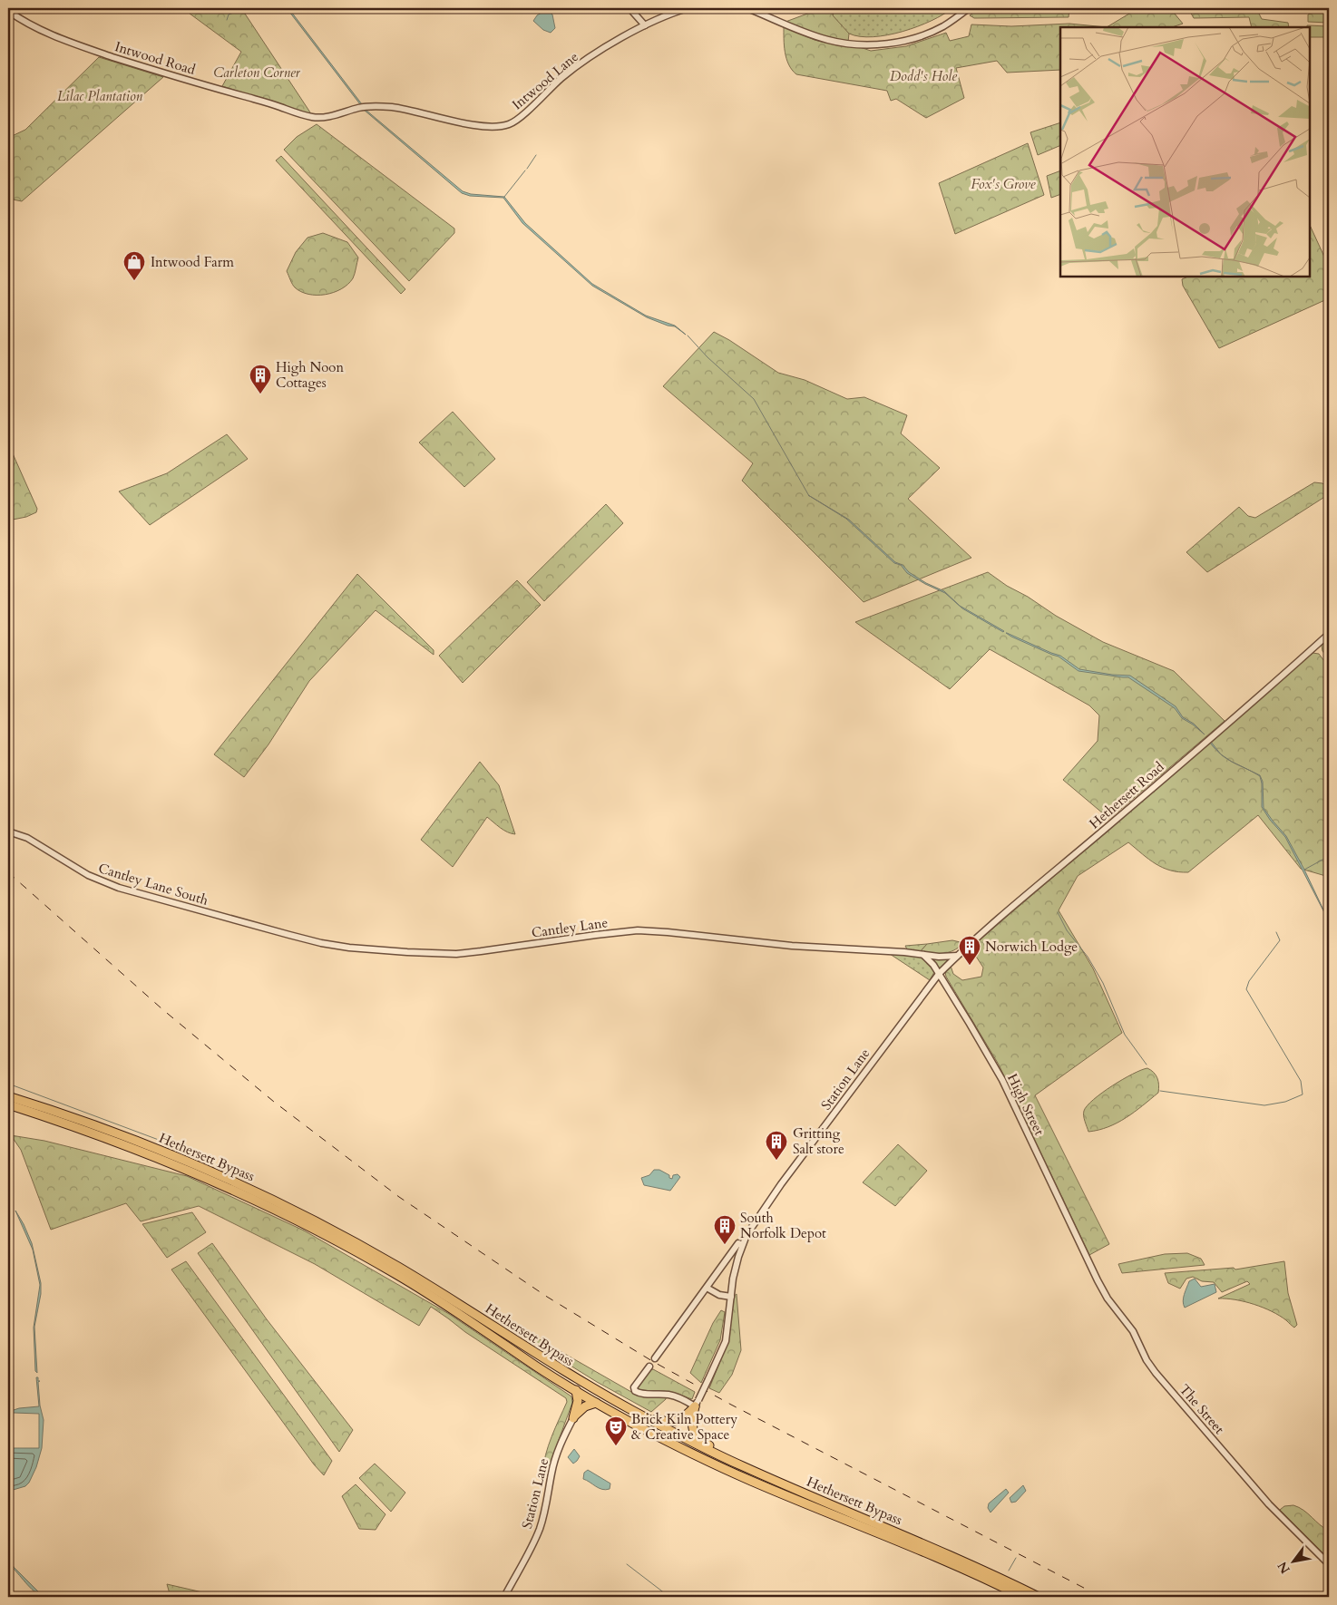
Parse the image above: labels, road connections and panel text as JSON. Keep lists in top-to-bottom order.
{
  "streets": {
    "highway": ["Hethersett Bypass"],
    "street": [
      "Intwood Road",
      "Intwood Lane",
      "Hethersett Road",
      "Cantley Lane South",
      "Cantley Lane",
      "Station Lane",
      "High Street",
      "The Street"
    ]
  },
  "crossings": [
    ["Intwood Road", "Intwood Lane"],
    ["Hethersett Road", "Cantley Lane"],
    ["Hethersett Road", "Station Lane"],
    ["Hethersett Road", "High Street"],
    ["Cantley Lane South", "Cantley Lane"],
    ["Station Lane", "High Street"],
    ["High Street", "The Street"]
  ],
  "parks": [
    "Carleton Corner",
    "Dodd's Hole",
    "Lilac Plantation",
    "Fox's Grove"
  ],
  "places": {
    "shop": ["Intwood Farm"],
    "building": [
      "High Noon Cottages",
      "Norwich Lodge",
      "Gritting Salt store",
      "South Norfolk Depot"
    ],
    "theatre": ["Brick Kiln Pottery & Creative Space"]
  },
  "north": "bottom left"
}
